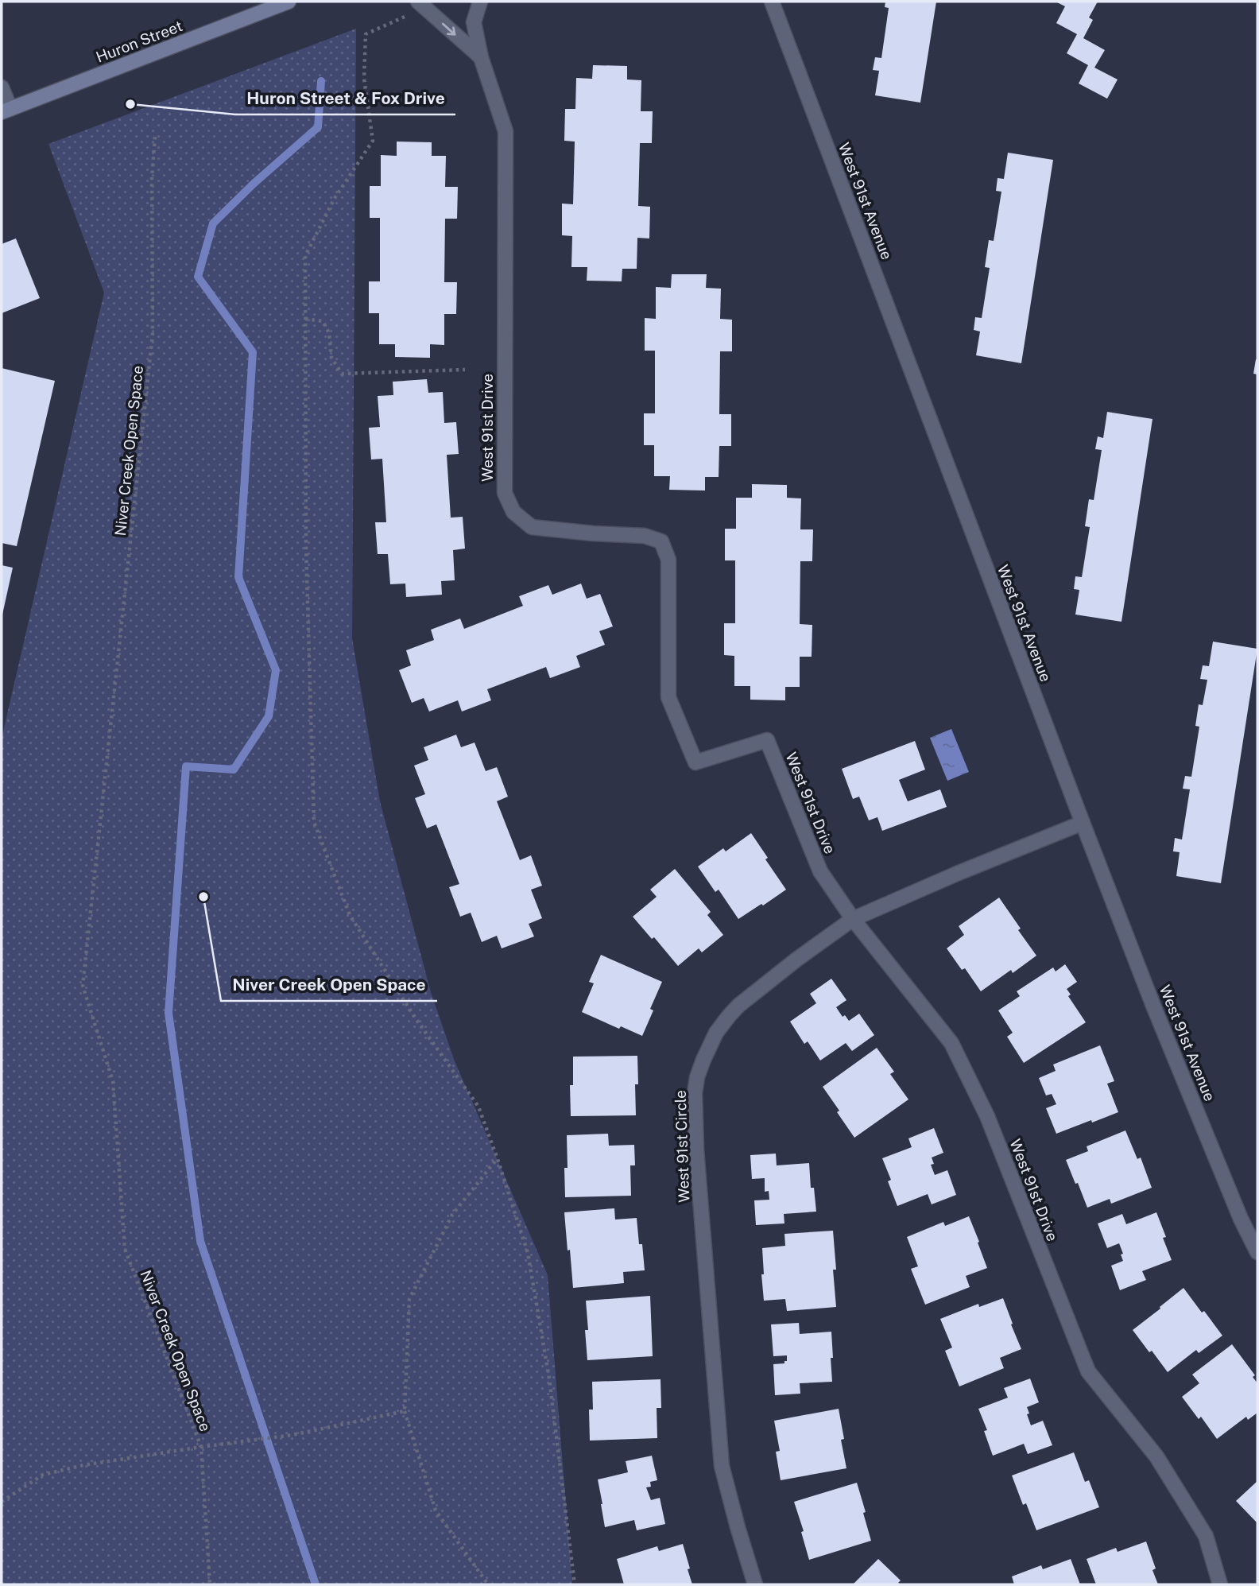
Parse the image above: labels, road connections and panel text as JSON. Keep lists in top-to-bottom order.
{
  "streets": {
    "main road": ["Huron Street"],
    "street": ["West 91st Avenue", "West 91st Drive", "West 91st Circle"],
    "path": ["Niver Creek Open Space"]
  },
  "crossings": [
    ["West 91st Avenue", "West 91st Circle"],
    ["West 91st Drive", "West 91st Circle"]
  ],
  "places": ["Huron Street & Fox Drive", "Niver Creek Open Space"]
}
